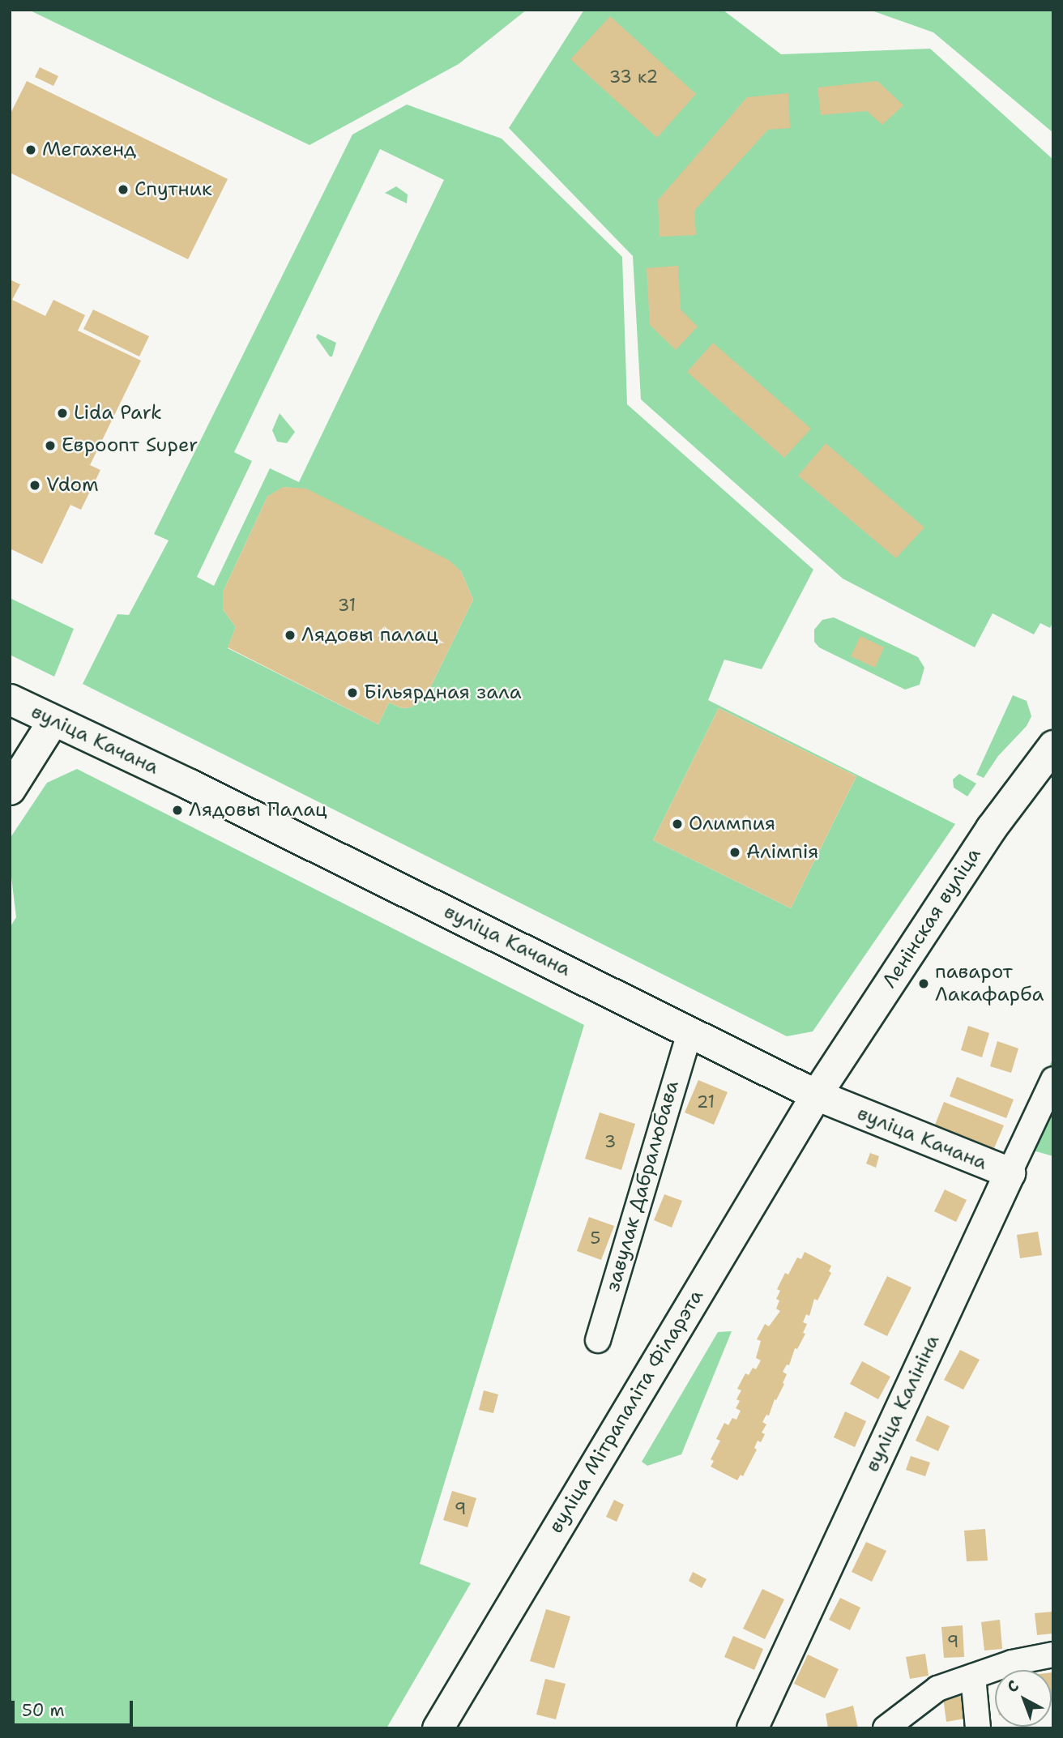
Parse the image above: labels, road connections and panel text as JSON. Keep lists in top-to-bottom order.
{
  "streets": {
    "main road": [
      "вуліца Качана",
      "Ленінская вуліца",
      "вуліца Калініна",
      "вуліца Мітрапаліта Філарэта"
    ],
    "street": ["завулак Дабралюбава"]
  },
  "crossings": [
    ["вуліца Качана", "Ленінская вуліца"],
    ["вуліца Качана", "завулак Дабралюбава"],
    ["вуліца Качана", "вуліца Калініна"],
    ["вуліца Качана", "вуліца Мітрапаліта Філарэта"],
    ["Ленінская вуліца", "вуліца Мітрапаліта Філарэта"]
  ],
  "places": [
    "Мегахенд",
    "Спутник",
    "Lida Park",
    "Евроопт Super",
    "Vdom",
    "Лядовы палац",
    "Більярдная зала",
    "Лядовы Палац",
    "Олимпия",
    "Алімпія",
    "паварот Лакафарба"
  ],
  "house_numbers": [
    "33 к2",
    "31",
    "21",
    "3",
    "5",
    "9",
    "9"
  ],
  "scale_bar": "50 m",
  "north": "top left"
}
